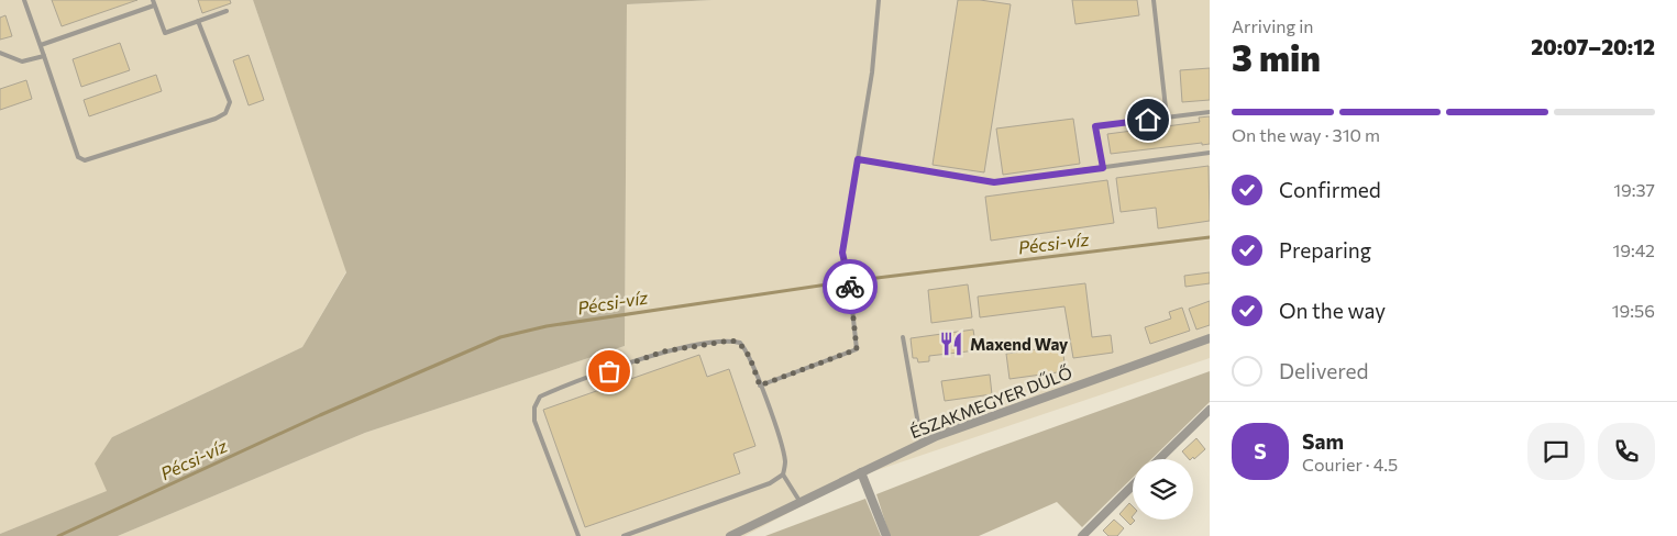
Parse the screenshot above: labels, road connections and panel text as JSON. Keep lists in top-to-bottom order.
{
  "streets": {
    "street": ["ÉSZAKMEGYER DŰLŐ"]
  },
  "water": ["Pécsi-víz"],
  "places": {
    "restaurant": ["Maxend Way"]
  },
  "page": {
    "heading": ["3 min", "Arriving in", "20:07–20:12"],
    "panel": ["Sam", "Courier · 4.5"],
    "bar": "On the way · 310 m",
    "list": [
      ["Confirmed", "19:37"],
      ["Preparing", "19:42"],
      ["On the way", "19:56"],
      "Delivered"
    ],
    "round": "S"
  }
}
